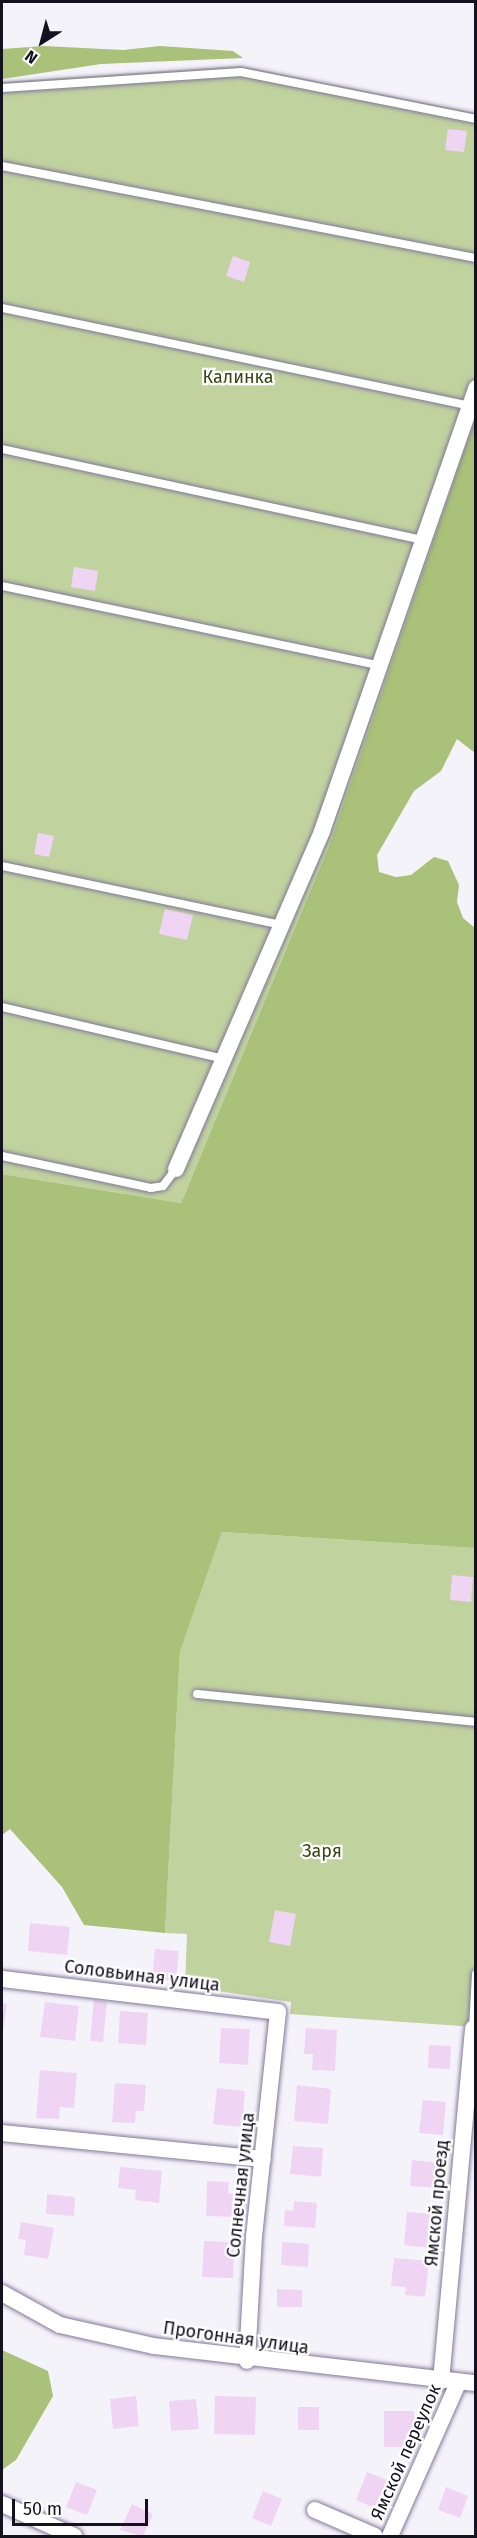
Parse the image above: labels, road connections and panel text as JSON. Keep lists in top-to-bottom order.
{
  "streets": {
    "street": [
      "Соловьиная улица",
      "Солнечная улица",
      "Ямской проезд",
      "Прогонная улица",
      "Ямской переулок"
    ]
  },
  "crossings": [
    ["Соловьиная улица", "Солнечная улица"],
    ["Солнечная улица", "Прогонная улица"],
    ["Ямской проезд", "Прогонная улица"],
    ["Прогонная улица", "Ямской переулок"]
  ],
  "parks": ["Калинка", "Заря"],
  "scale_bar": "50 m",
  "north": "bottom left"
}
